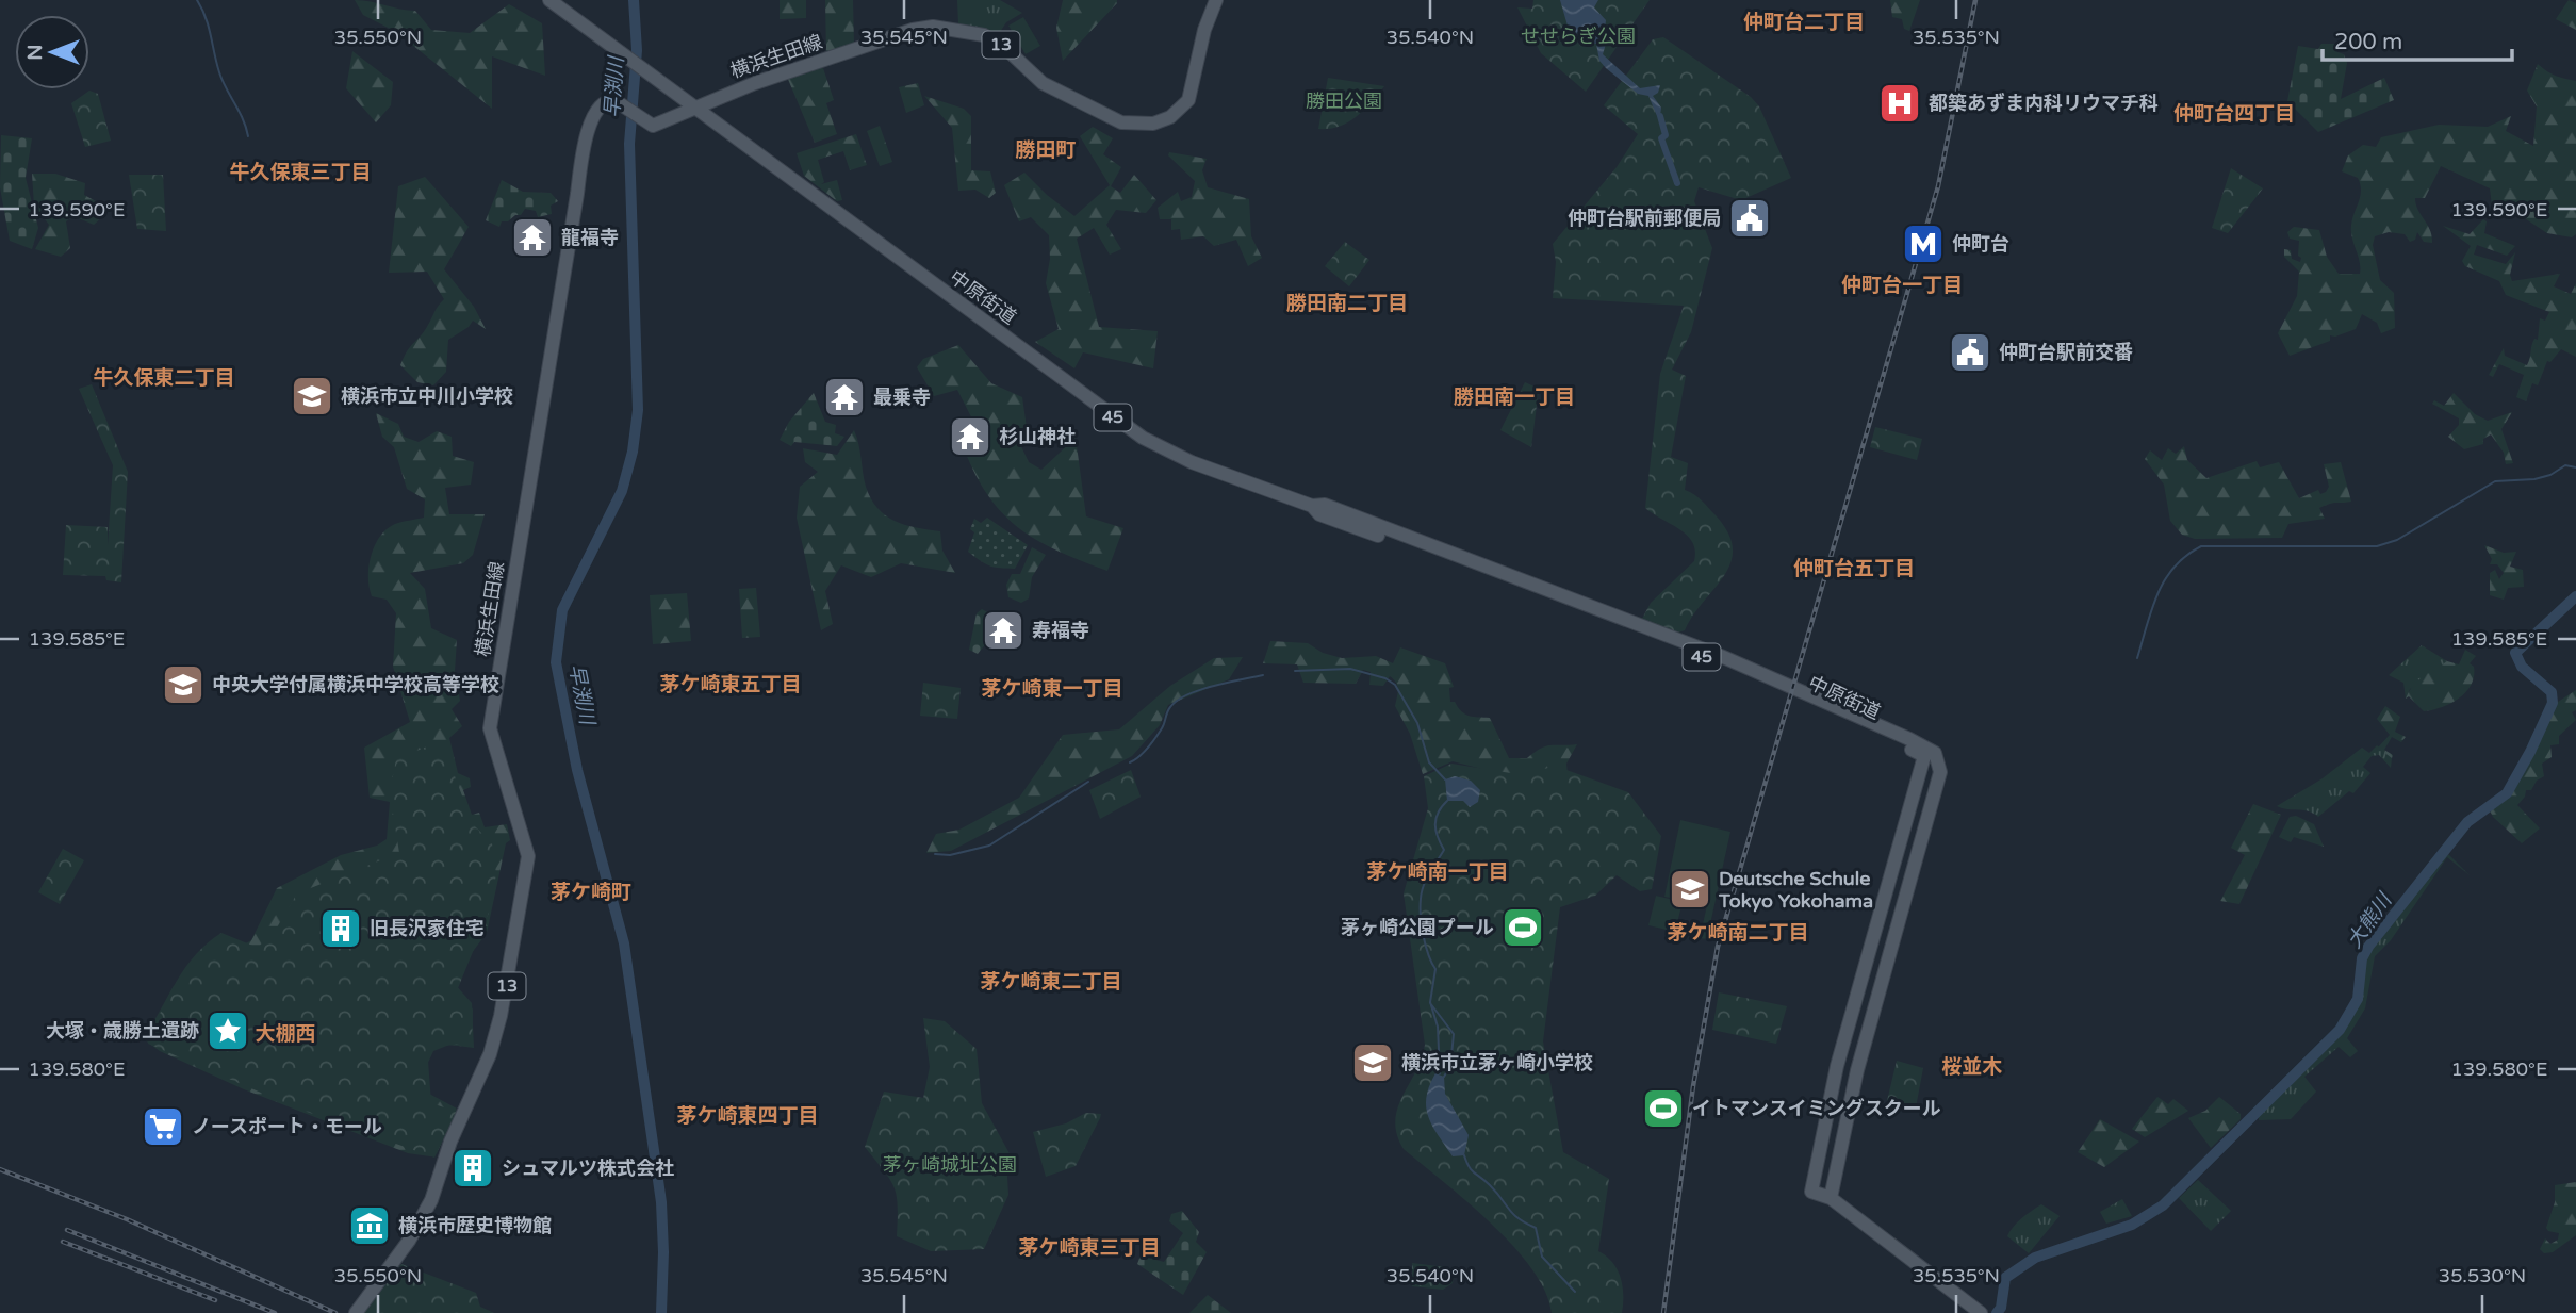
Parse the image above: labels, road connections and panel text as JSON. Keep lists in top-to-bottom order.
{
  "streets": {
    "main road": [
      "13",
      "横浜生田線",
      "中原街道",
      "45"
    ]
  },
  "crossings": [
    ["横浜生田線", "中原街道"]
  ],
  "districts": [
    "仲町台二丁目",
    "仲町台四丁目",
    "勝田町",
    "牛久保東三丁目",
    "仲町台一丁目",
    "勝田南二丁目",
    "牛久保東二丁目",
    "勝田南一丁目",
    "仲町台五丁目",
    "茅ケ崎東五丁目",
    "茅ケ崎東一丁目",
    "茅ケ崎南一丁目",
    "茅ケ崎町",
    "茅ケ崎南二丁目",
    "茅ケ崎東二丁目",
    "大棚西",
    "桜並木",
    "茅ケ崎東四丁目",
    "茅ケ崎東三丁目"
  ],
  "water": ["早渕川", "大熊川"],
  "parks": ["せせらぎ公園", "勝田公園", "茅ヶ崎城址公園"],
  "places": {
    "hospital": ["都築あずま内科リウマチ科"],
    "public building": ["仲町台駅前郵便局", "仲町台駅前交番"],
    "temple": [
      "龍福寺",
      "最乗寺",
      "杉山神社",
      "寿福寺"
    ],
    "metro station": ["仲町台"],
    "school or university": [
      "横浜市立中川小学校",
      "中央大学付属横浜中学校高等学校",
      "Deutsche Schule Tokyo Yokohama",
      "横浜市立茅ヶ崎小学校"
    ],
    "sports": ["茅ヶ崎公園プール", "イトマンスイミングスクール"],
    "building": ["旧長沢家住宅", "シュマルツ株式会社"],
    "place": ["大塚・歳勝土遺跡"],
    "supermarket": ["ノースポート・モール"],
    "museum": ["横浜市歴史博物館"]
  },
  "scale_bar": "200 m",
  "north": "left",
  "coordinates": [
    "35.550°N",
    "35.545°N",
    "35.540°N",
    "35.535°N",
    "139.590°E",
    "139.585°E",
    "139.580°E",
    "35.530°N"
  ]
}
